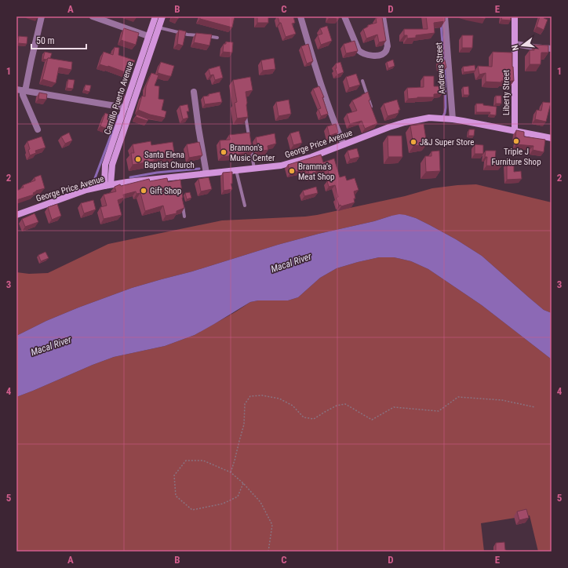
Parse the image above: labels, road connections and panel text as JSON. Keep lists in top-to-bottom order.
{
  "streets": {
    "main road": ["Liberty Street", "Carrillo Puerto Avenue", "George Price Avenue"],
    "street": ["Andrews Street"]
  },
  "crossings": [
    ["Andrews Street", "George Price Avenue"],
    ["Liberty Street", "George Price Avenue"],
    ["Carrillo Puerto Avenue", "George Price Avenue"]
  ],
  "water": ["Macal River"],
  "places": [
    "Triple J Furniture Shop",
    "J&J Super Store",
    "Brannon's Music Center",
    "Santa Elena Baptist Church",
    "Bramma's Meat Shop",
    "Gift Shop"
  ],
  "scale_bar": "50 m",
  "north": "left",
  "grid": {
    "columns": [
      "A",
      "B",
      "C",
      "D",
      "E"
    ],
    "rows": [
      "1",
      "2",
      "3",
      "4",
      "5"
    ]
  }
}
